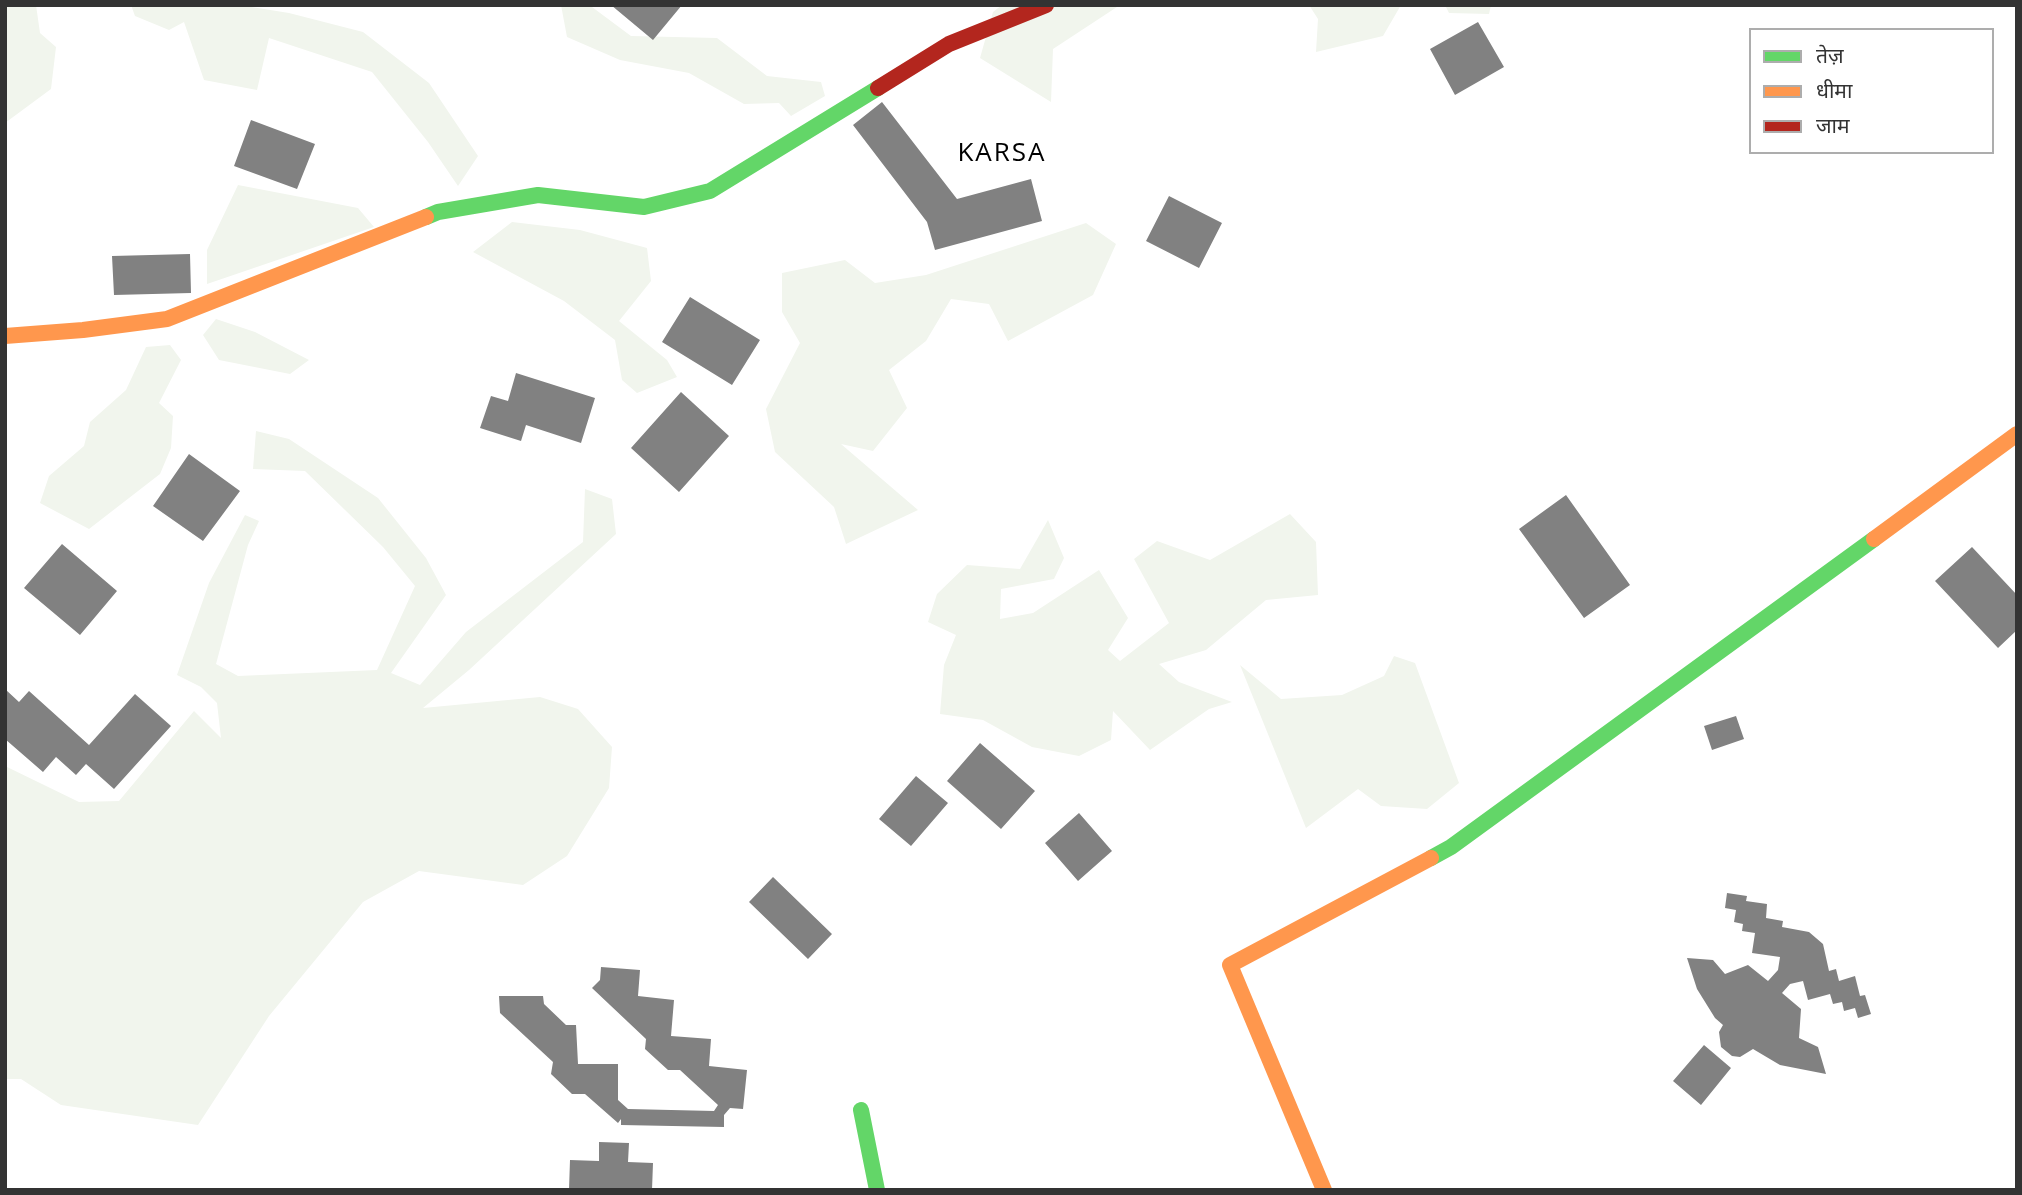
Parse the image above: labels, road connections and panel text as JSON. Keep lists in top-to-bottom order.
{
  "districts": ["KARSA"],
  "legend": ["तेज़", "धीमा", "जाम"]
}
